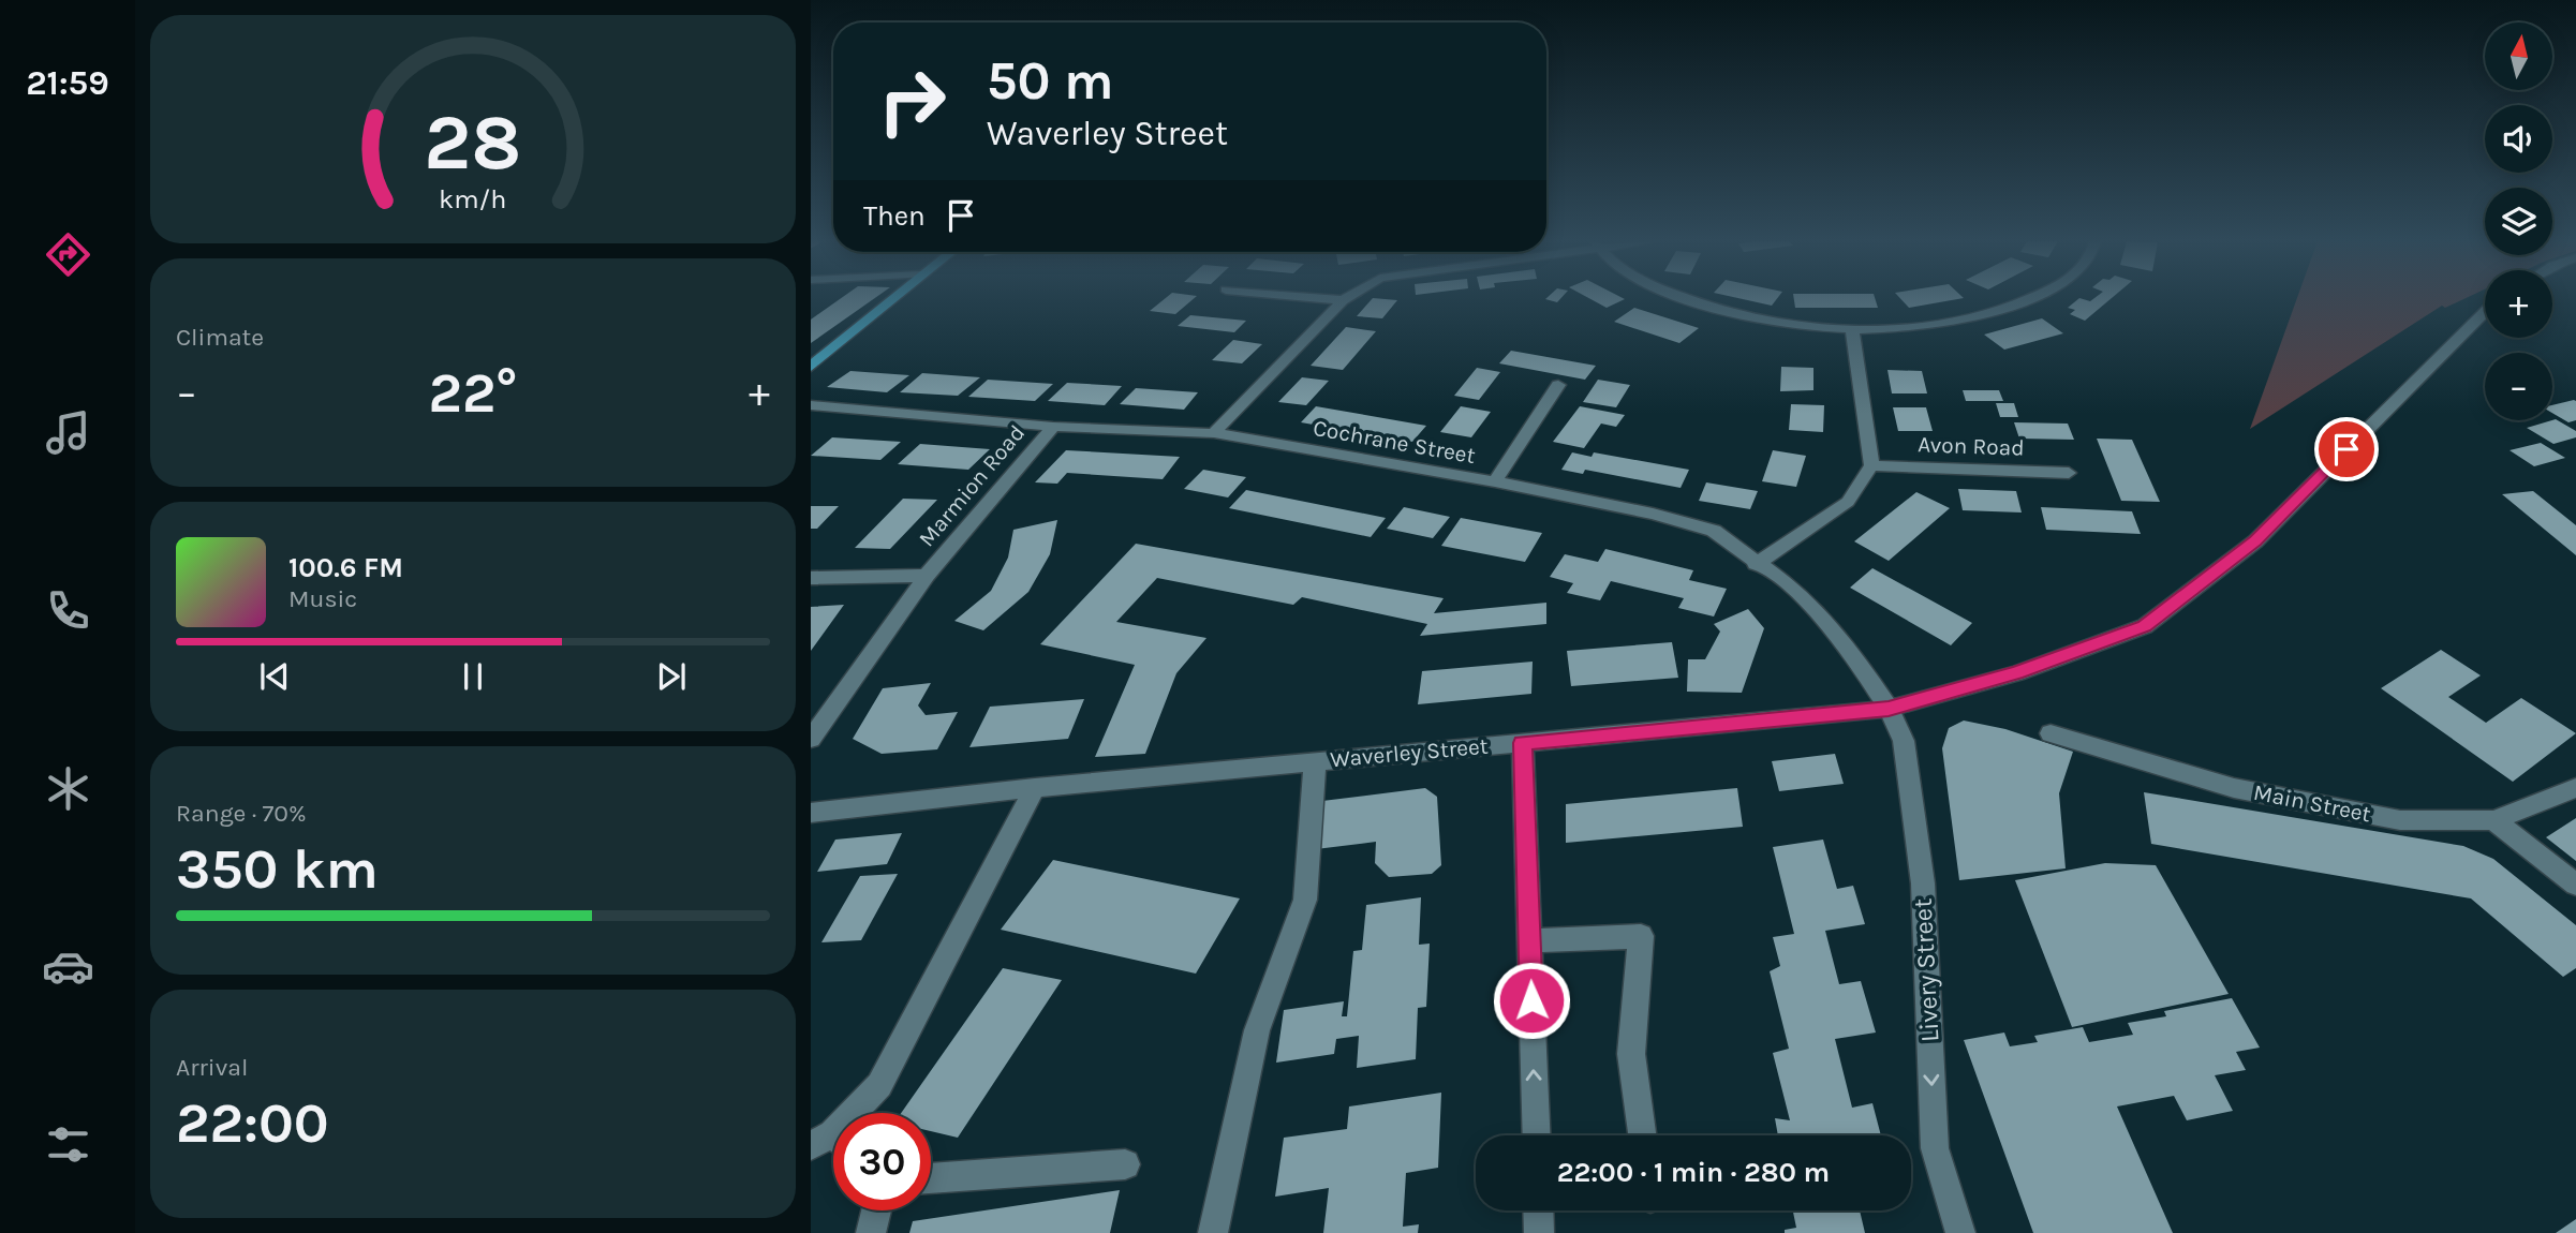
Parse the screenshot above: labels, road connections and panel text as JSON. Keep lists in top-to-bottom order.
{
  "streets": {
    "street": [
      "Cochrane Street",
      "Avon Road",
      "Marmion Road",
      "Waverley Street",
      "Main Street",
      "Livery Street"
    ]
  },
  "crossings": [
    ["Cochrane Street", "Marmion Road"],
    ["Cochrane Street", "Waverley Street"],
    ["Cochrane Street", "Livery Street"],
    ["Waverley Street", "Livery Street"]
  ],
  "one_way": ["Livery Street"],
  "north": "top",
  "page": {
    "tabs": "21:59",
    "map_buttons": ["+", "−"],
    "turn": ["50 m", "Waverley Street"],
    "then": "Then",
    "tile": [
      "Climate",
      ["Range · 70%", "350 km"],
      ["Arrival", "22:00"]
    ],
    "heat": ["−", "22°", "+"],
    "song": ["100.6 FM", "Music"],
    "limit": "30",
    "trip": "22:00 · 1 min · 280 m",
    "gauge": ["28", "km/h"]
  }
}
